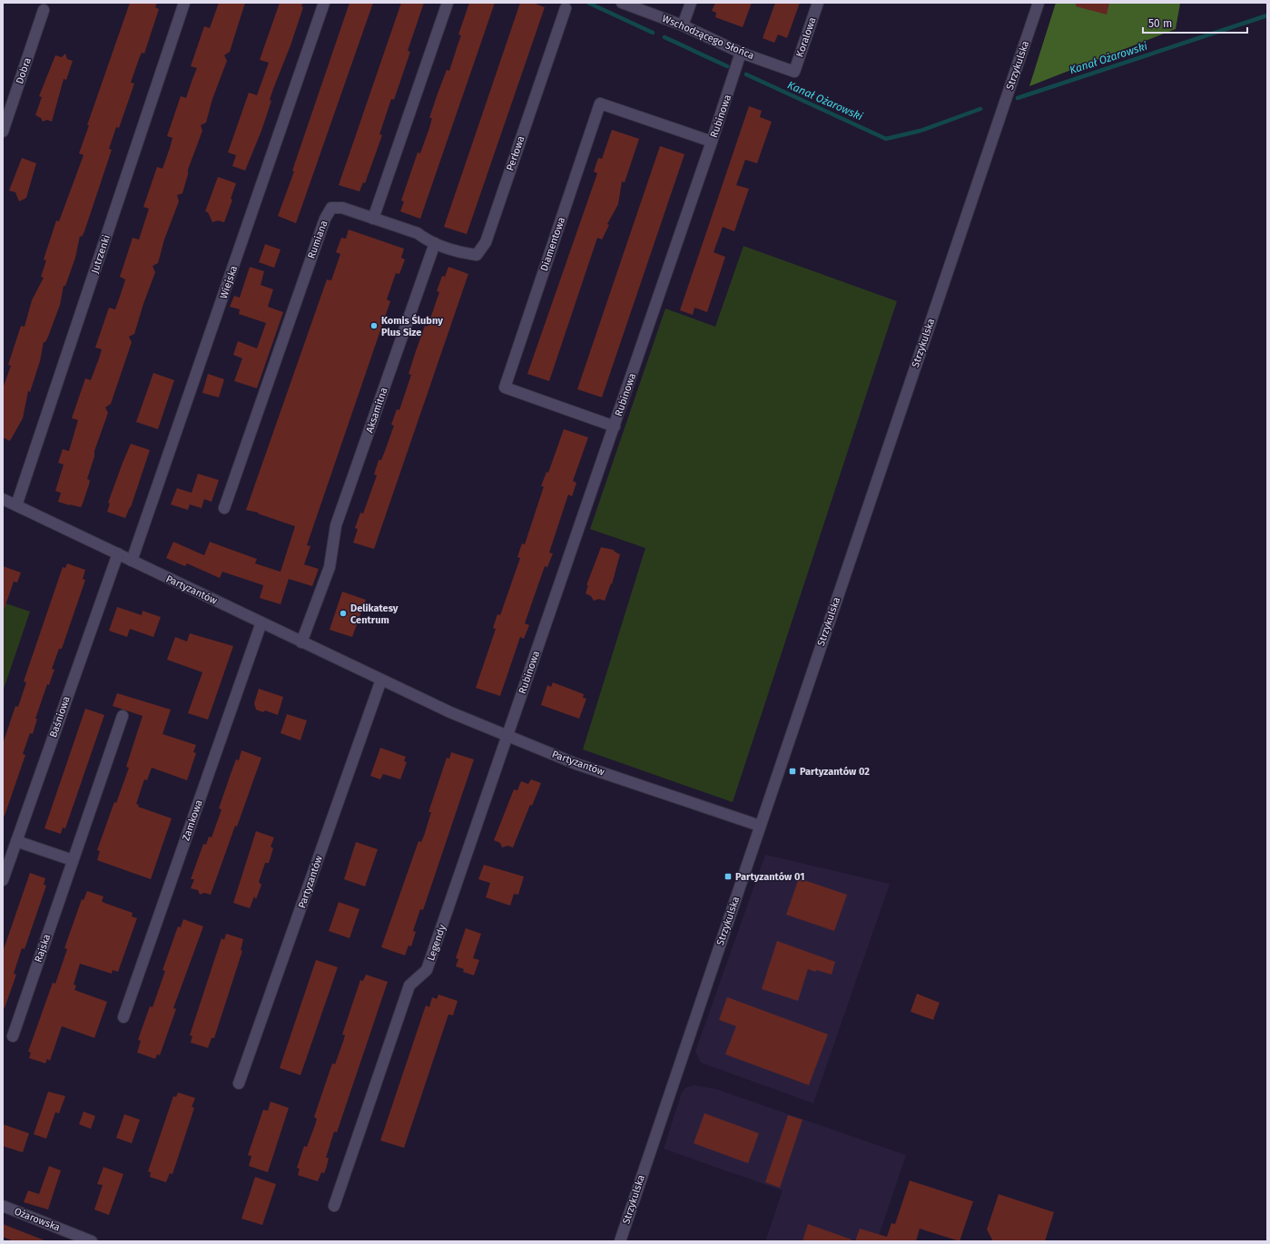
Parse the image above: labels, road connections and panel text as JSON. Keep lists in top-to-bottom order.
{
  "streets": {
    "street": [
      "Wschodzącego Słońca",
      "Koralowa",
      "Strzykulska",
      "Dobra",
      "Rubinowa",
      "Perłowa",
      "Rumiana",
      "Diamentowa",
      "Jutrzenki",
      "Wiejska",
      "Aksamitna",
      "Partyzantów",
      "Baśniowa",
      "Zamkowa",
      "Legendy",
      "Rajska",
      "Ożarowska"
    ]
  },
  "crossings": [
    ["Wschodzącego Słońca", "Koralowa"],
    ["Wschodzącego Słońca", "Rubinowa"],
    ["Strzykulska", "Partyzantów"],
    ["Rubinowa", "Diamentowa"],
    ["Rubinowa", "Partyzantów"],
    ["Rubinowa", "Legendy"],
    ["Perłowa", "Aksamitna"],
    ["Jutrzenki", "Partyzantów"],
    ["Wiejska", "Partyzantów"],
    ["Aksamitna", "Partyzantów"],
    ["Partyzantów", "Baśniowa"],
    ["Partyzantów", "Zamkowa"],
    ["Partyzantów", "Legendy"]
  ],
  "water": ["Kanał Ożarowski"],
  "places": {
    "other": ["Komis Ślubny Plus Size", "Delikatesy Centrum"],
    "transit": ["Partyzantów 02", "Partyzantów 01"]
  },
  "scale_bar": "50 m"
}
